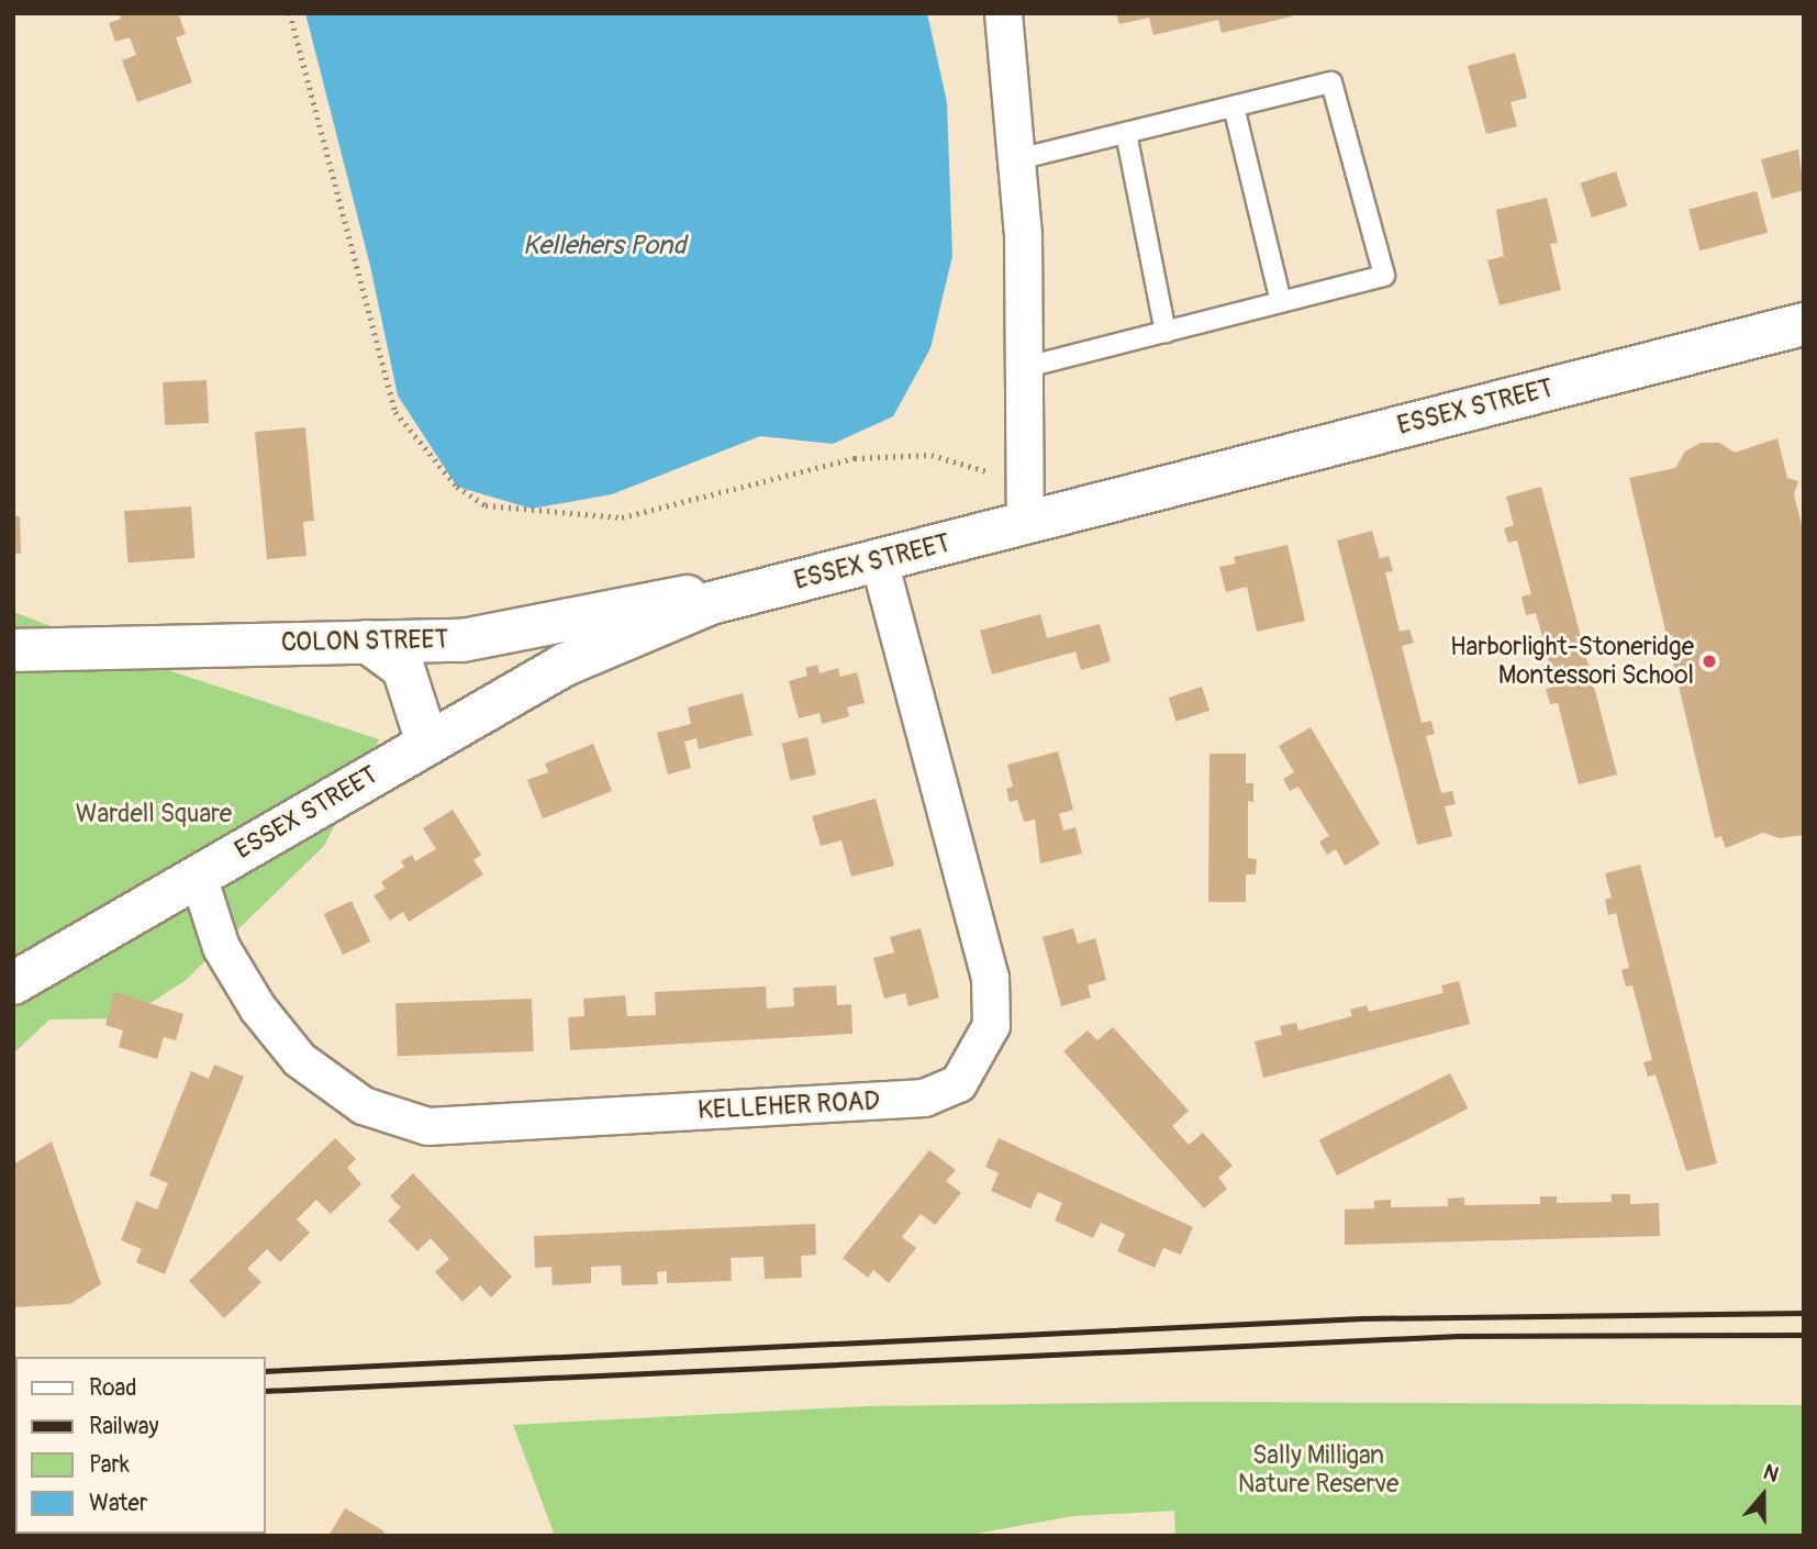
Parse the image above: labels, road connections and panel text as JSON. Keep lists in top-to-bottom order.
{
  "streets": {
    "main road": ["ESSEX STREET", "COLON STREET"],
    "street": ["KELLEHER ROAD"]
  },
  "crossings": [
    ["ESSEX STREET", "COLON STREET"],
    ["ESSEX STREET", "KELLEHER ROAD"]
  ],
  "water": ["Kellehers Pond"],
  "parks": ["Wardell Square", "Sally Milligan Nature Reserve"],
  "places": ["Harborlight-Stoneridge Montessori School"],
  "legend": [
    "Road",
    "Railway",
    "Park",
    "Water"
  ],
  "north": "top"
}
